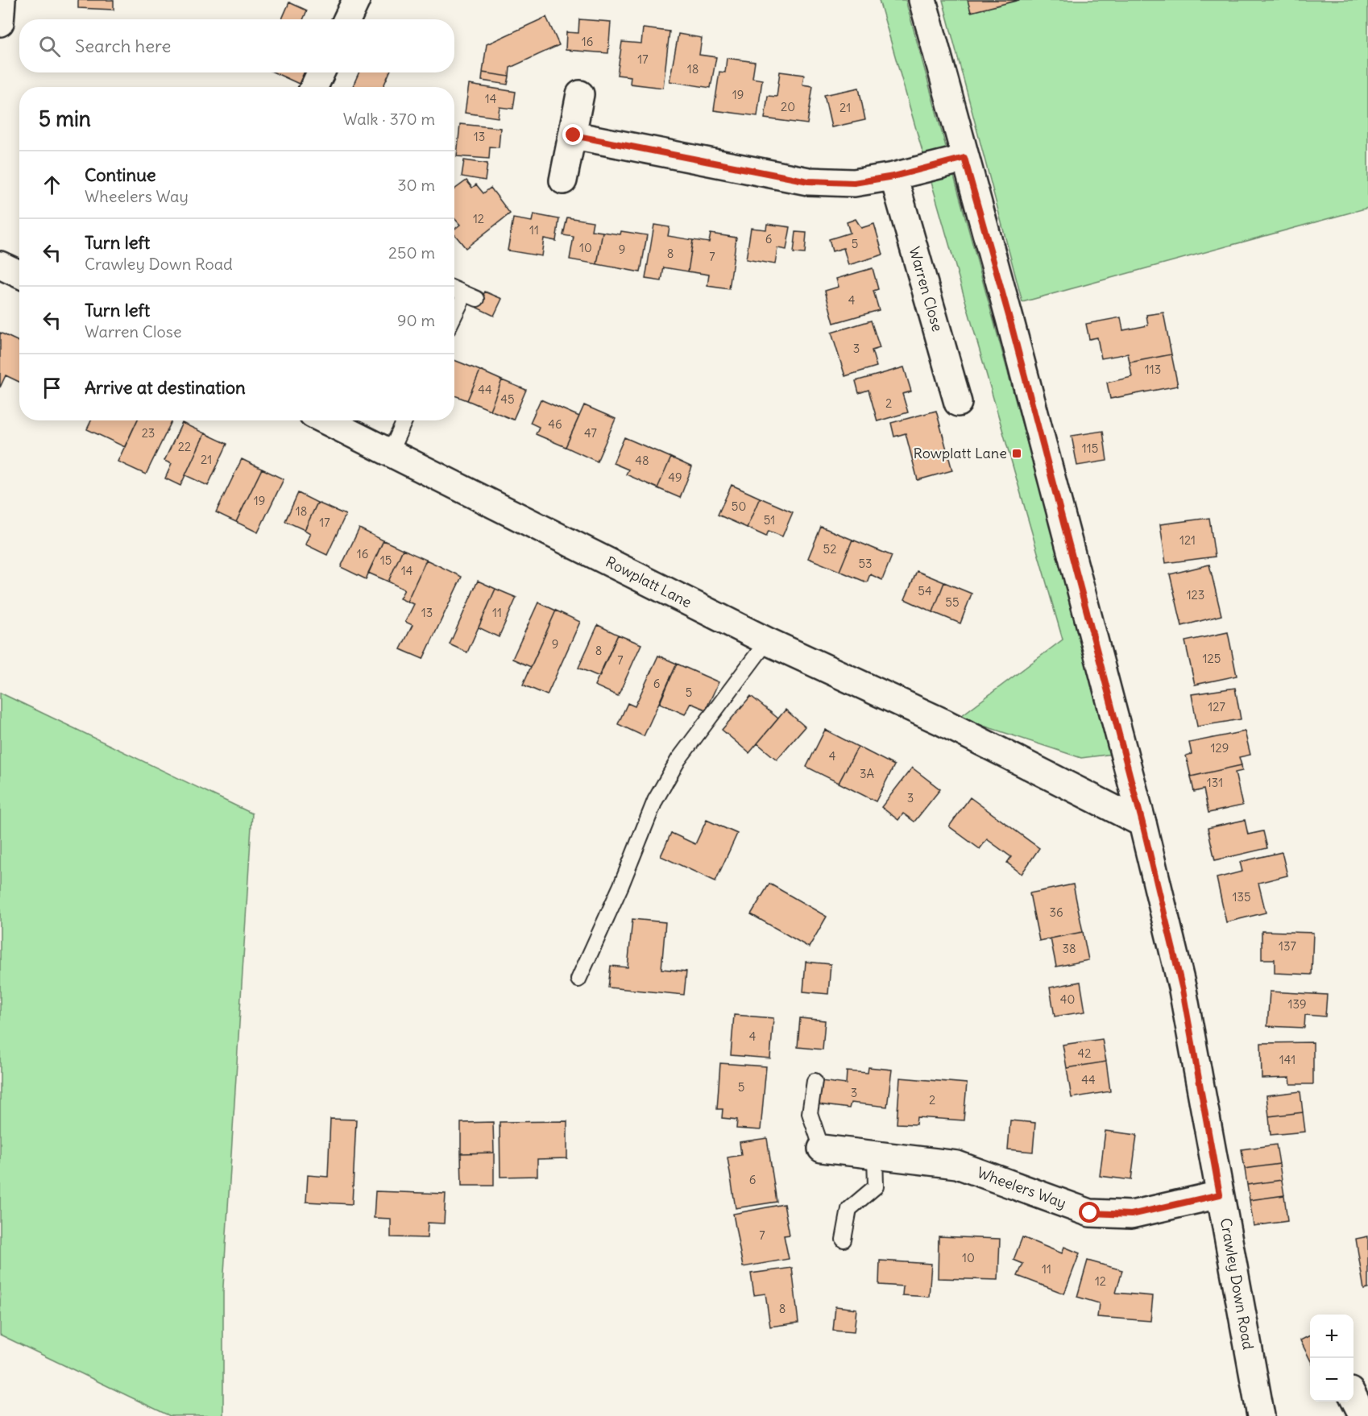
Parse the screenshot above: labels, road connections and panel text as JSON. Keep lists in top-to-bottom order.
{
  "streets": {
    "street": [
      "Warren Close",
      "Rowplatt Lane",
      "Wheelers Way",
      "Crawley Down Road"
    ]
  },
  "crossings": [
    ["Rowplatt Lane", "Crawley Down Road"],
    ["Wheelers Way", "Crawley Down Road"]
  ],
  "places": {
    "transit": ["Rowplatt Lane"]
  },
  "house_numbers": [
    "16",
    "17",
    "18",
    "19",
    "14",
    "20",
    "21",
    "13",
    "12",
    "11",
    "6",
    "5",
    "10",
    "9",
    "8",
    "7",
    "4",
    "3",
    "113",
    "44",
    "45",
    "2",
    "46",
    "23",
    "47",
    "22",
    "115",
    "21",
    "48",
    "49",
    "19",
    "50",
    "18",
    "51",
    "17",
    "121",
    "52",
    "16",
    "15",
    "53",
    "14",
    "54",
    "123",
    "55",
    "13",
    "11",
    "9",
    "8",
    "125",
    "7",
    "6",
    "5",
    "127",
    "129",
    "4",
    "3A",
    "131",
    "3",
    "135",
    "36",
    "137",
    "38",
    "40",
    "139",
    "4",
    "42",
    "141",
    "44",
    "5",
    "3",
    "2",
    "6",
    "7",
    "10",
    "11",
    "12",
    "8"
  ],
  "page": {
    "search": "Search here",
    "heading": ["5 min", "Walk · 370 m"],
    "list": [
      ["Continue", "Wheelers Way", "30 m"],
      ["Turn left", "Crawley Down Road", "250 m"],
      ["Turn left", "Warren Close", "90 m"],
      "Arrive at destination"
    ],
    "map_buttons": ["+", "−"]
  }
}
